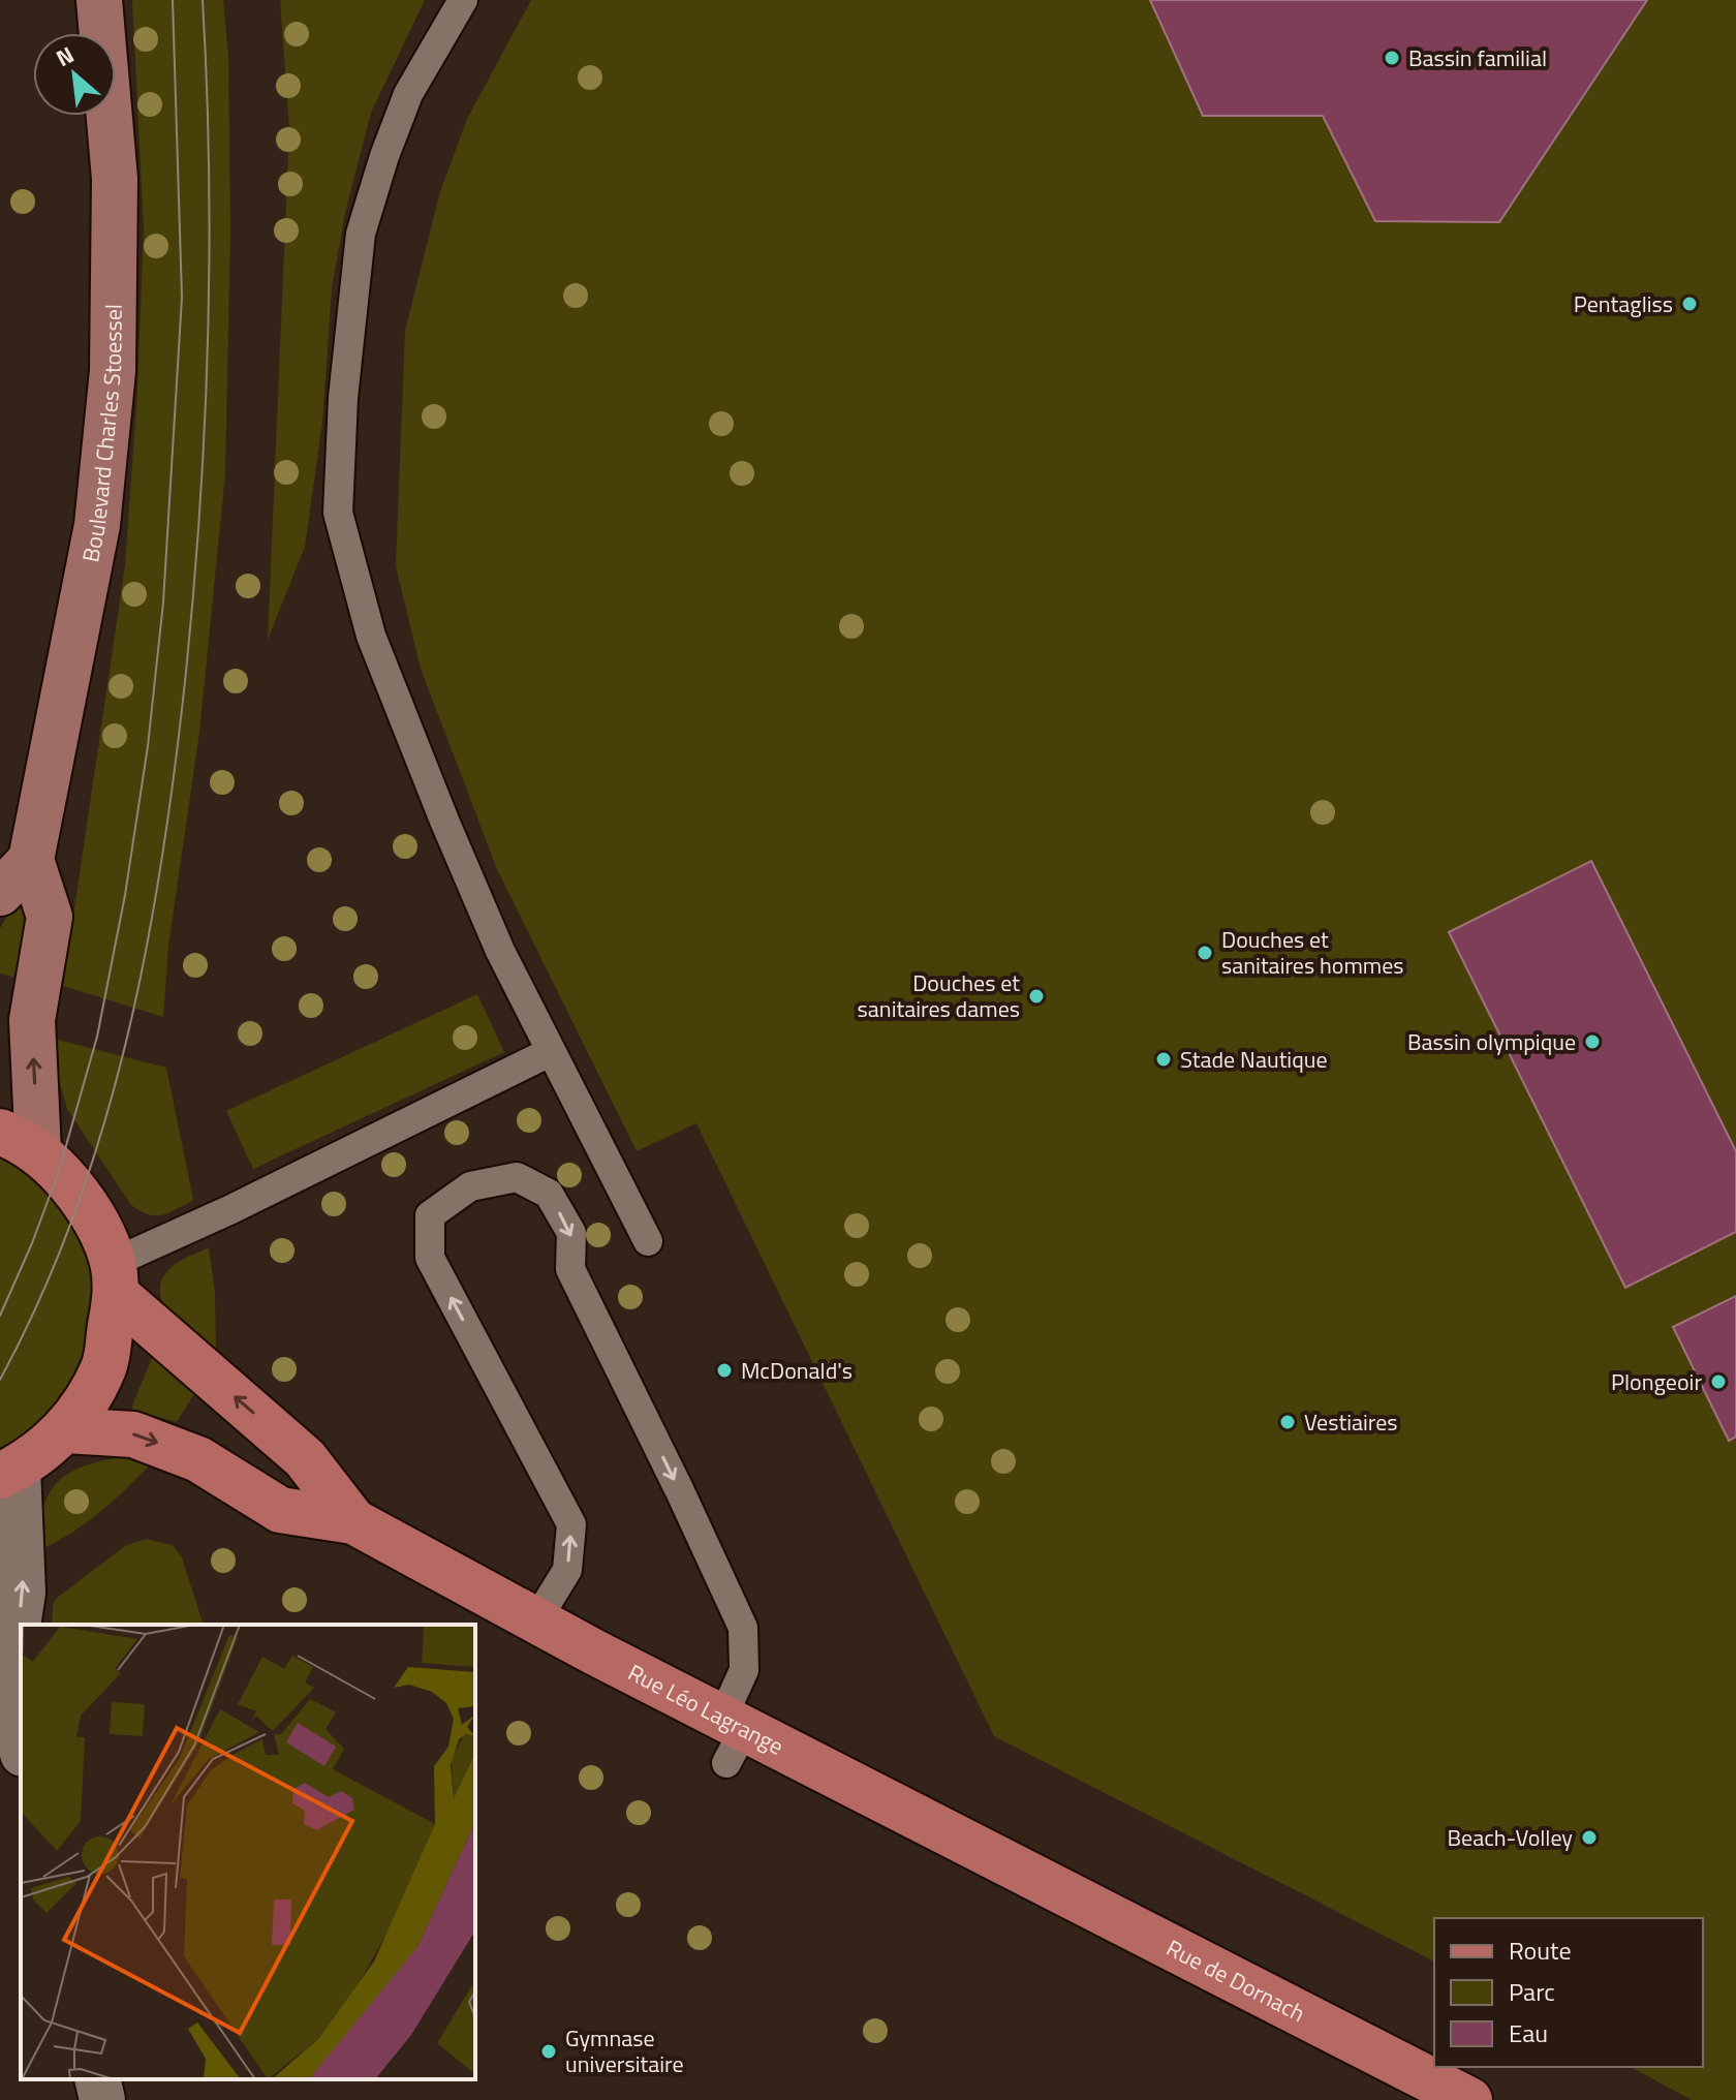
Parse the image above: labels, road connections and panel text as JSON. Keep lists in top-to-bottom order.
{
  "streets": {
    "main road": ["Boulevard Charles Stoessel", "Rue Léo Lagrange", "Rue de Dornach"]
  },
  "crossings": [
    ["Rue Léo Lagrange", "Rue de Dornach"]
  ],
  "places": [
    "Bassin familial",
    "Pentagliss",
    "Douches et sanitaires hommes",
    "Douches et sanitaires dames",
    "Bassin olympique",
    "Stade Nautique",
    "McDonald's",
    "Plongeoir",
    "Vestiaires",
    "Beach-Volley",
    "Gymnase universitaire"
  ],
  "legend": ["Route", "Parc", "Eau"],
  "north": "top left"
}
